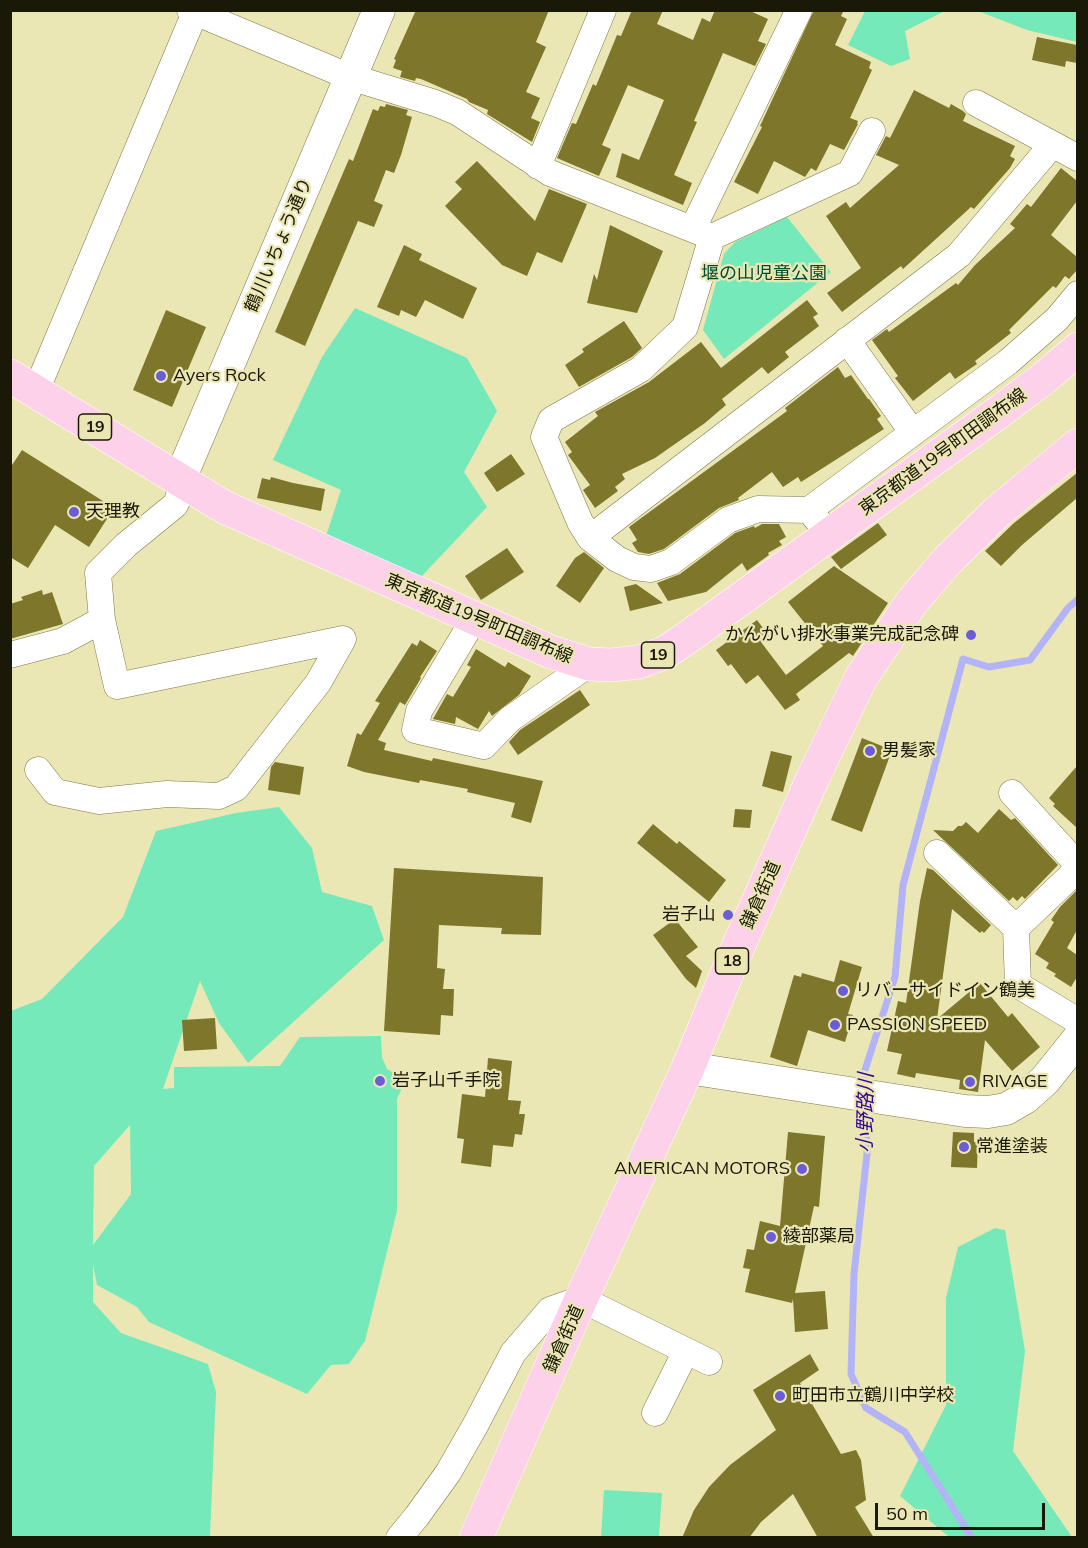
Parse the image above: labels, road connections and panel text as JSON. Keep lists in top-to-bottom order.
{
  "streets": {
    "main road": [
      "19",
      "東京都道19号町田調布線",
      "鎌倉街道",
      "18"
    ],
    "street": ["鶴川いちょう通り"]
  },
  "crossings": [
    ["鶴川いちょう通り", "東京都道19号町田調布線"]
  ],
  "water": ["小野路川"],
  "parks": ["堰の山児童公園"],
  "places": [
    "Ayers Rock",
    "天理教",
    "かんがい排水事業完成記念碑",
    "男髪家",
    "岩子山",
    "リバーサイドイン鶴美",
    "PASSION SPEED",
    "岩子山千手院",
    "RIVAGE",
    "常進塗装",
    "AMERICAN MOTORS",
    "綾部薬局",
    "町田市立鶴川中学校"
  ],
  "scale_bar": "50 m"
}
